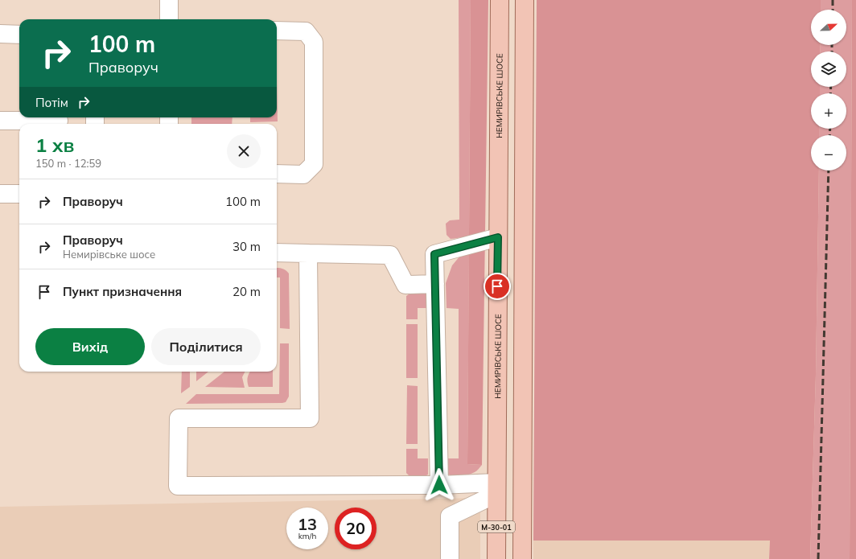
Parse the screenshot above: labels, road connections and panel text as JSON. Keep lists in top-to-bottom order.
{
  "streets": {
    "main road": ["НЕМИРІВСЬКЕ ШОСЕ", "М-30-01"]
  },
  "north": "right",
  "page": {
    "map_buttons": ["+", "−"],
    "turn": ["100 m", "Праворуч"],
    "then": "Потім",
    "heading": ["1 хв", "150 m · 12:59"],
    "list": [
      {
        "name": "Праворуч",
        "value": "100 m"
      },
      {
        "name": "Праворуч",
        "note": "Немирівське шосе",
        "value": "30 m"
      },
      {
        "name": "Пункт призначення",
        "value": "20 m"
      }
    ],
    "buttons": ["Вихід", "Поділитися"],
    "speed": "13 km/h",
    "limit": "20"
  }
}
